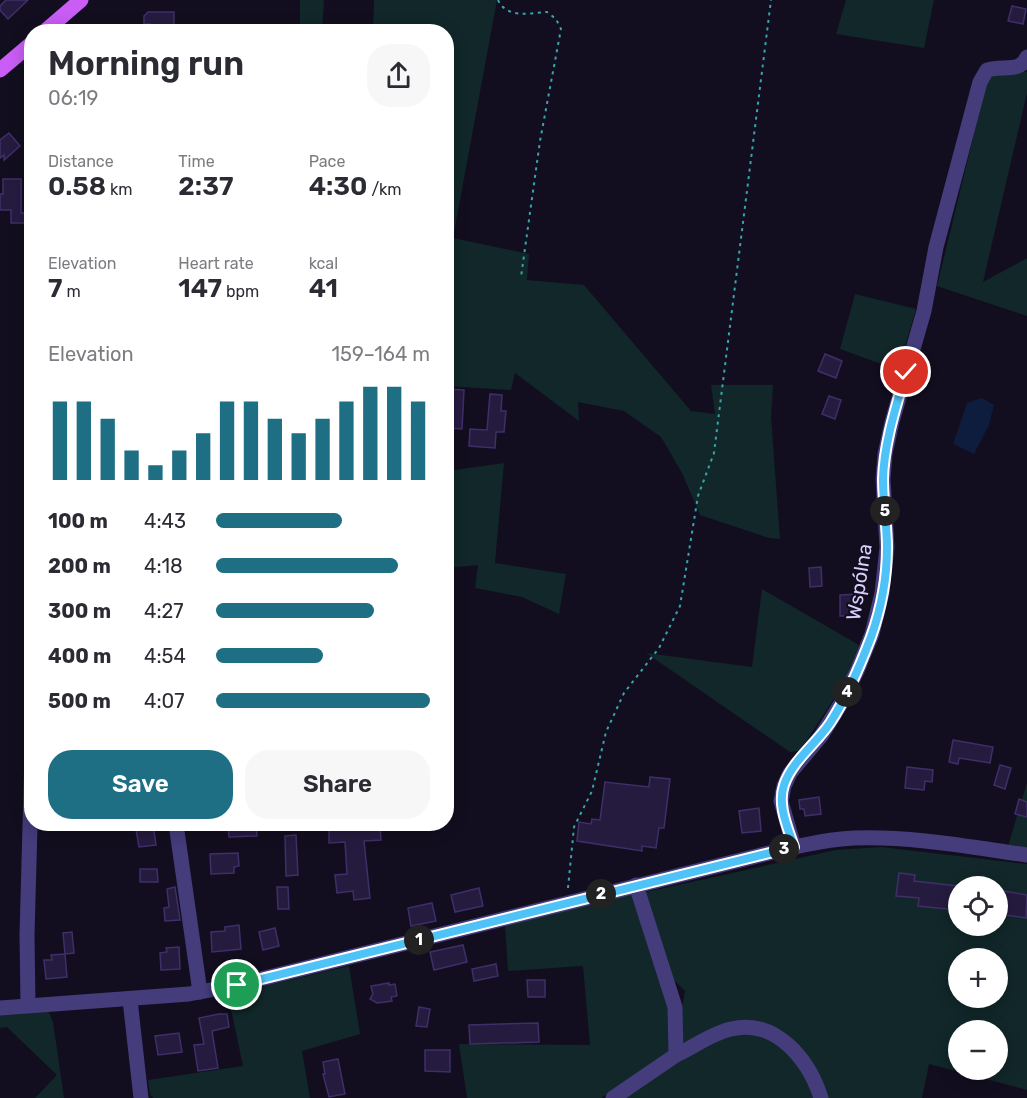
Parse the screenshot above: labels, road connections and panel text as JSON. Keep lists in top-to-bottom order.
{
  "streets": {
    "street": ["Wspólna"]
  },
  "page": {
    "heading": ["Morning run", "06:19"],
    "stats": [
      ["Distance", "0.58 km"],
      ["Time", "2:37"],
      ["Pace", "4:30 /km"],
      ["Elevation", "7 m"],
      ["Heart rate", "147 bpm"],
      ["kcal", "41"]
    ],
    "chart": ["Elevation", "159–164 m"],
    "pins": [
      "5",
      "4",
      "3",
      "2",
      "1"
    ],
    "list": [
      {
        "name": "100 m",
        "note": "4:43"
      },
      {
        "name": "200 m",
        "note": "4:18"
      },
      {
        "name": "300 m",
        "note": "4:27"
      },
      {
        "name": "400 m",
        "note": "4:54"
      },
      {
        "name": "500 m",
        "note": "4:07"
      }
    ],
    "buttons": ["Save", "Share"],
    "map_buttons": ["+", "−"]
  }
}
